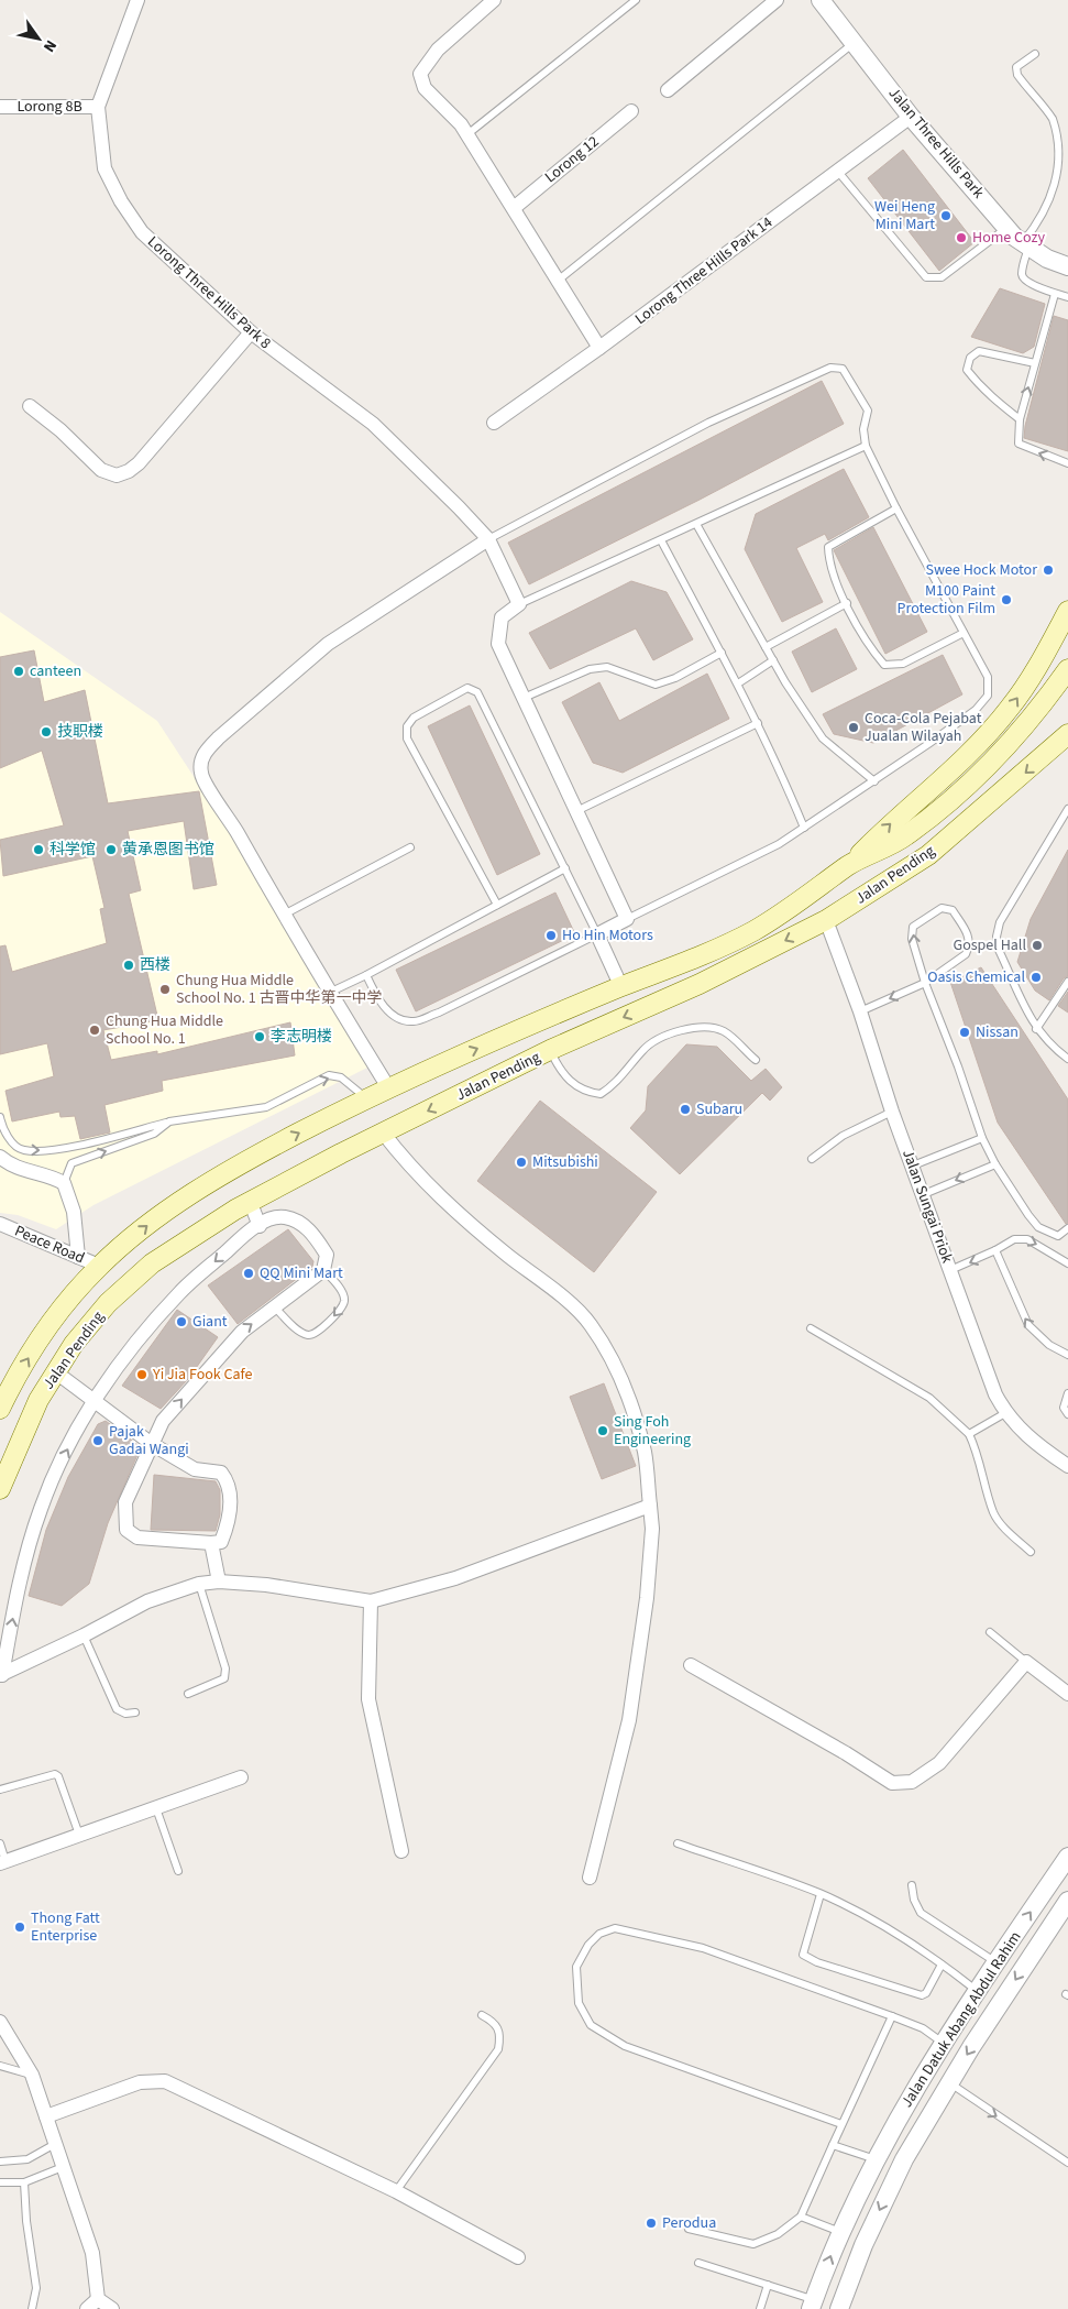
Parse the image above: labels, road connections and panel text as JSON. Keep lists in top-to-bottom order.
{
  "streets": {
    "main road": ["Jalan Pending"],
    "street": [
      "Lorong 8B",
      "Jalan Three Hills Park",
      "Lorong 12",
      "Lorong Three Hills Park 14",
      "Lorong Three Hills Park 8",
      "Jalan Sungai Priok",
      "Peace Road",
      "Jalan Datuk Abang Abdul Rahim"
    ]
  },
  "crossings": [
    ["Lorong 8B", "Lorong Three Hills Park 8"],
    ["Jalan Three Hills Park", "Lorong Three Hills Park 14"],
    ["Jalan Pending", "Jalan Sungai Priok"],
    ["Jalan Pending", "Peace Road"]
  ],
  "places": [
    "Wei Heng Mini Mart",
    "Home Cozy",
    "Swee Hock Motor",
    "M100 Paint Protection Film",
    "canteen",
    "Coca-Cola Pejabat Jualan Wilayah",
    "技职楼",
    "科学馆",
    "黄承恩图书馆",
    "Ho Hin Motors",
    "Gospel Hall",
    "西楼",
    "Oasis Chemical",
    "Chung Hua Middle School No. 1 古晋中华第一中学",
    "Chung Hua Middle School No. 1",
    "Nissan",
    "李志明楼",
    "Subaru",
    "Mitsubishi",
    "QQ Mini Mart",
    "Giant",
    "Yi Jia Fook Cafe",
    "Sing Foh Engineering",
    "Pajak Gadai Wangi",
    "Thong Fatt Enterprise",
    "Perodua"
  ],
  "north": "bottom right"
}
